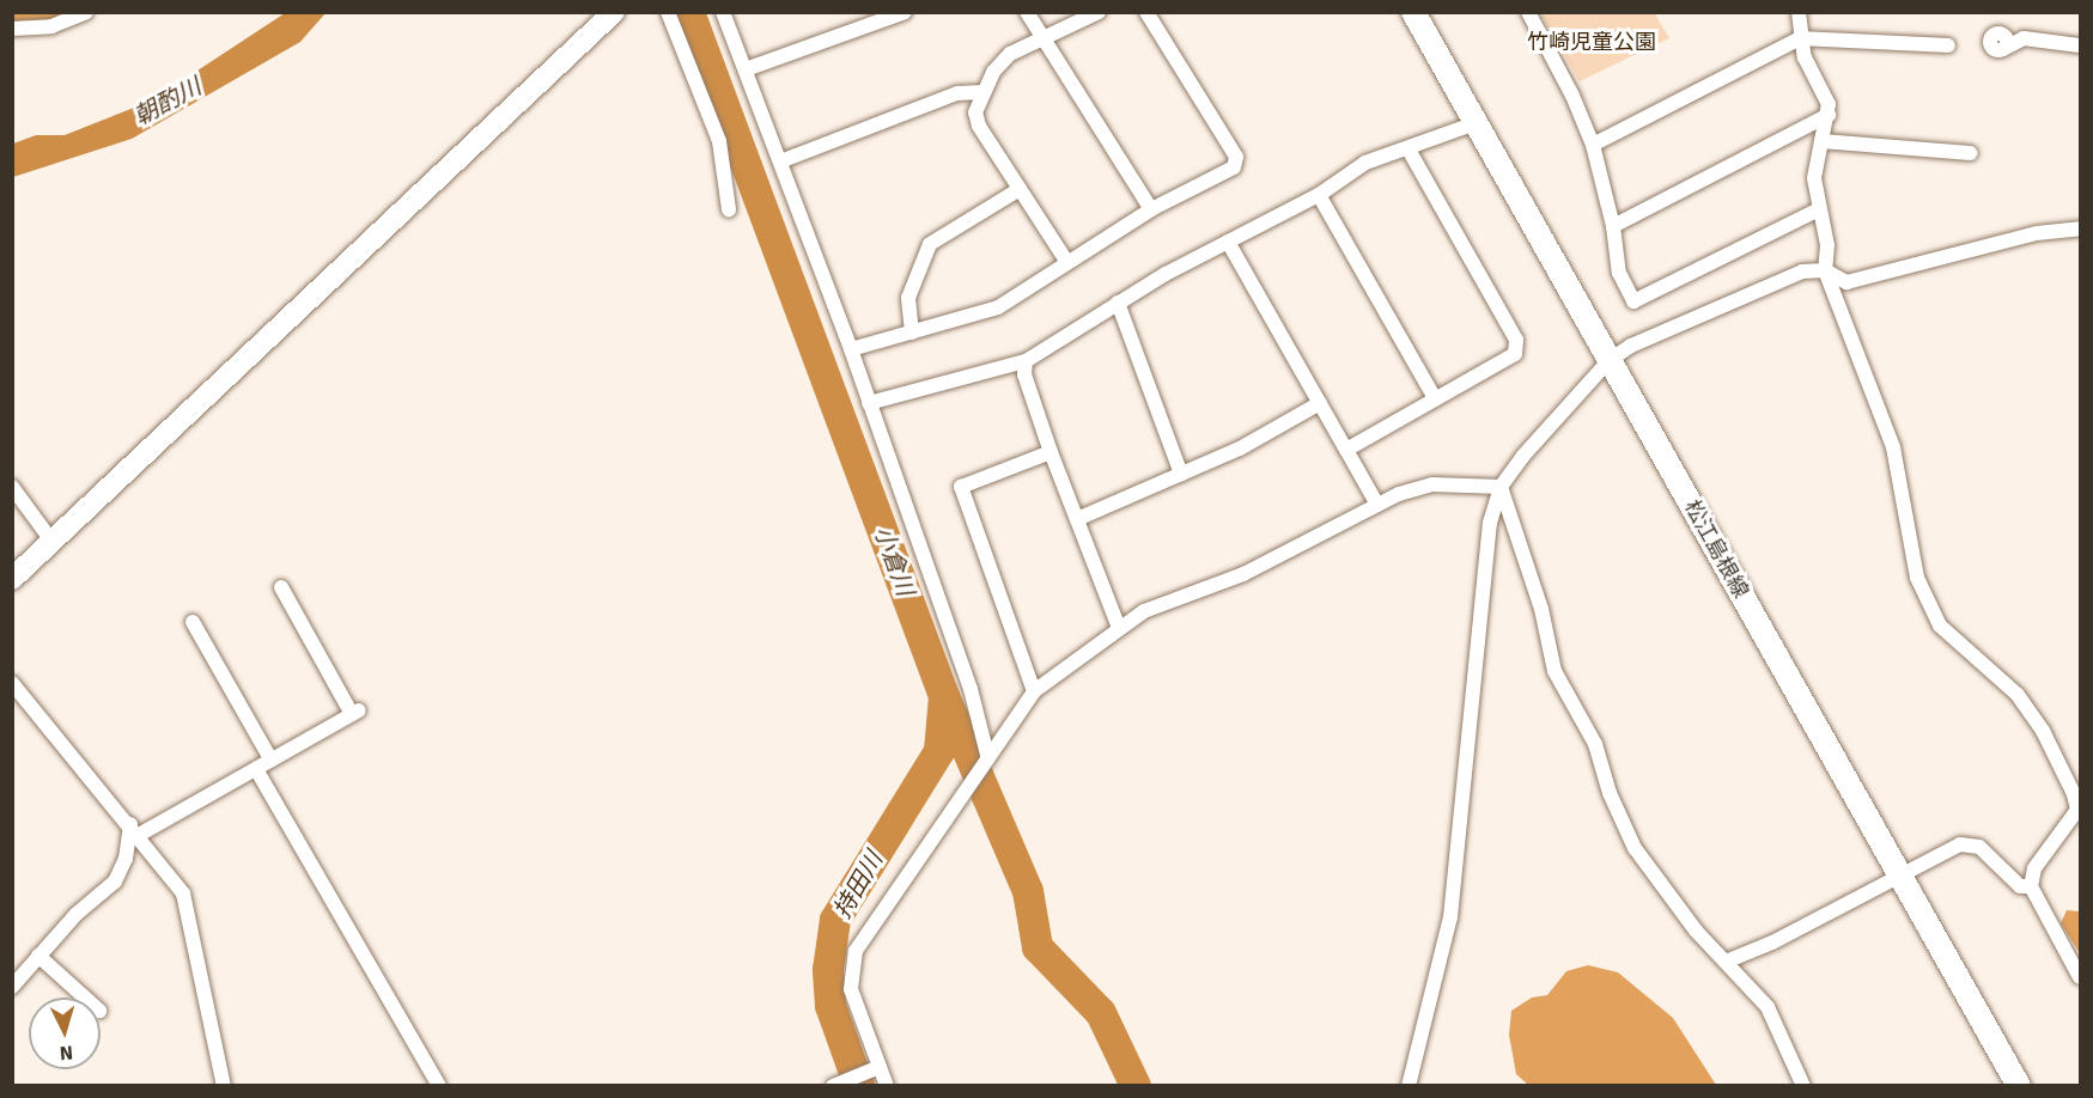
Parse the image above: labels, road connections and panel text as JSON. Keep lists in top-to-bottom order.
{
  "streets": {
    "main road": ["松江島根線"]
  },
  "water": ["朝酌川", "小倉川", "持田川"],
  "parks": ["竹崎児童公園"],
  "north": "bottom"
}
